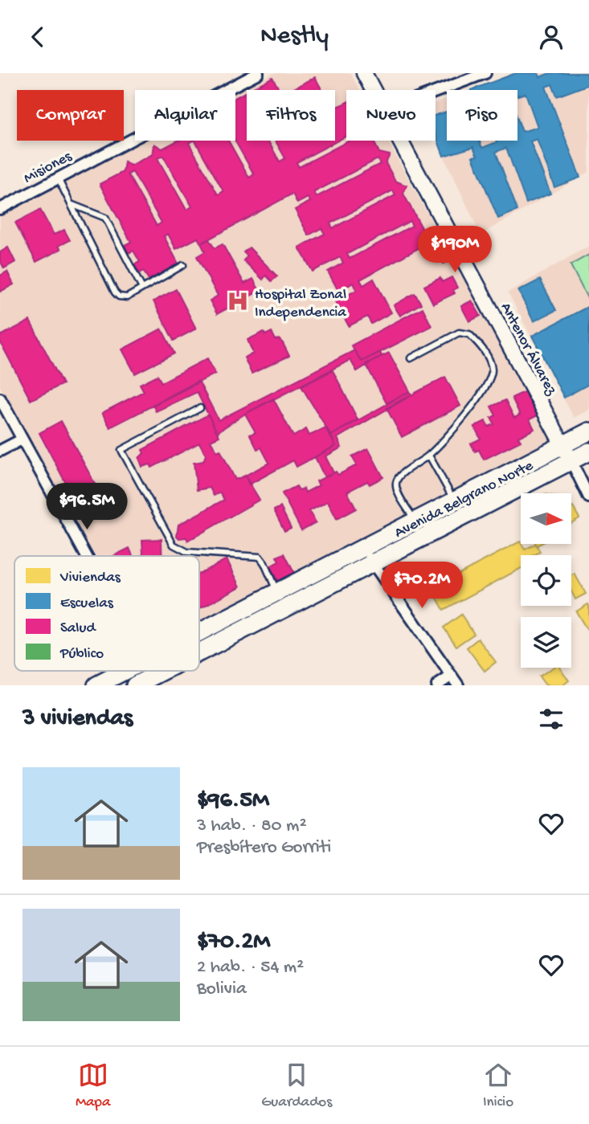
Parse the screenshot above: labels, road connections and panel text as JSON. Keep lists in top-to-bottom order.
{
  "streets": {
    "main road": ["Antenor Álvarez", "Avenida Belgrano Norte"],
    "street": ["Misiones"]
  },
  "crossings": [
    ["Antenor Álvarez", "Avenida Belgrano Norte"]
  ],
  "places": {
    "hospital": ["Hospital Zonal Independencia"]
  },
  "legend": [
    "Viviendas",
    "Escuelas",
    "Salud",
    "Público"
  ],
  "north": "right",
  "page": {
    "header": "Nestly",
    "chip": [
      "Comprar",
      "Alquilar",
      "Filtros",
      "Nuevo",
      "Piso"
    ],
    "price": ["$190M", "$96.5M", "$70.2M"],
    "heading": "3 viviendas",
    "list": [
      {
        "name": "$96.5M",
        "note": "3 hab. · 80 m² · Presbítero Gorriti"
      },
      {
        "name": "$70.2M",
        "note": "2 hab. · 54 m² · Bolivia"
      }
    ],
    "tabs": ["Mapa", "Guardados", "Inicio"]
  }
}
